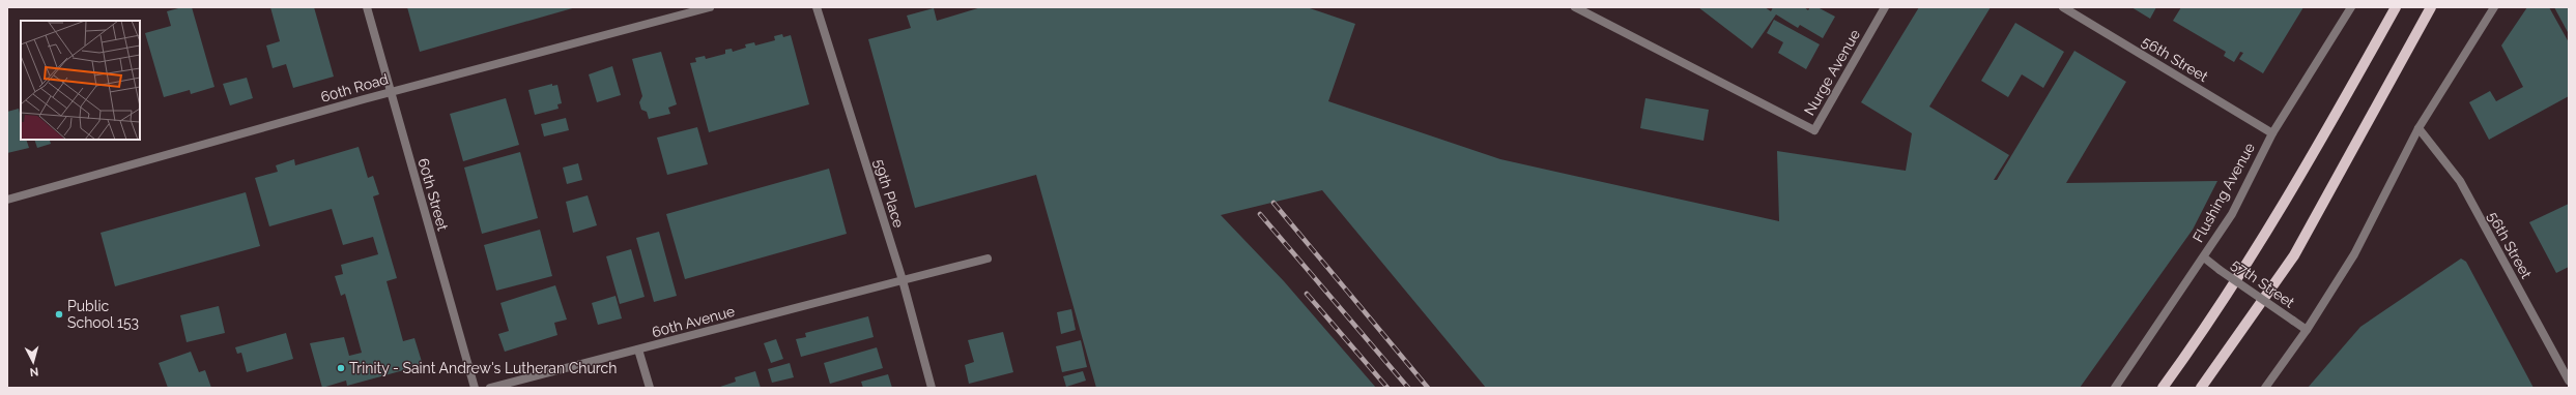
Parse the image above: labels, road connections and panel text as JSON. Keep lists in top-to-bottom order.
{
  "streets": {
    "street": [
      "56th Street",
      "Nurge Avenue",
      "60th Road",
      "Flushing Avenue",
      "59th Place",
      "60th Street",
      "57th Street",
      "60th Avenue"
    ]
  },
  "crossings": [
    ["56th Street", "Flushing Avenue"],
    ["60th Road", "60th Street"],
    ["Flushing Avenue", "57th Street"],
    ["59th Place", "60th Avenue"]
  ],
  "places": ["Public School 153", "Trinity - Saint Andrew's Lutheran Church"],
  "north": "bottom"
}
